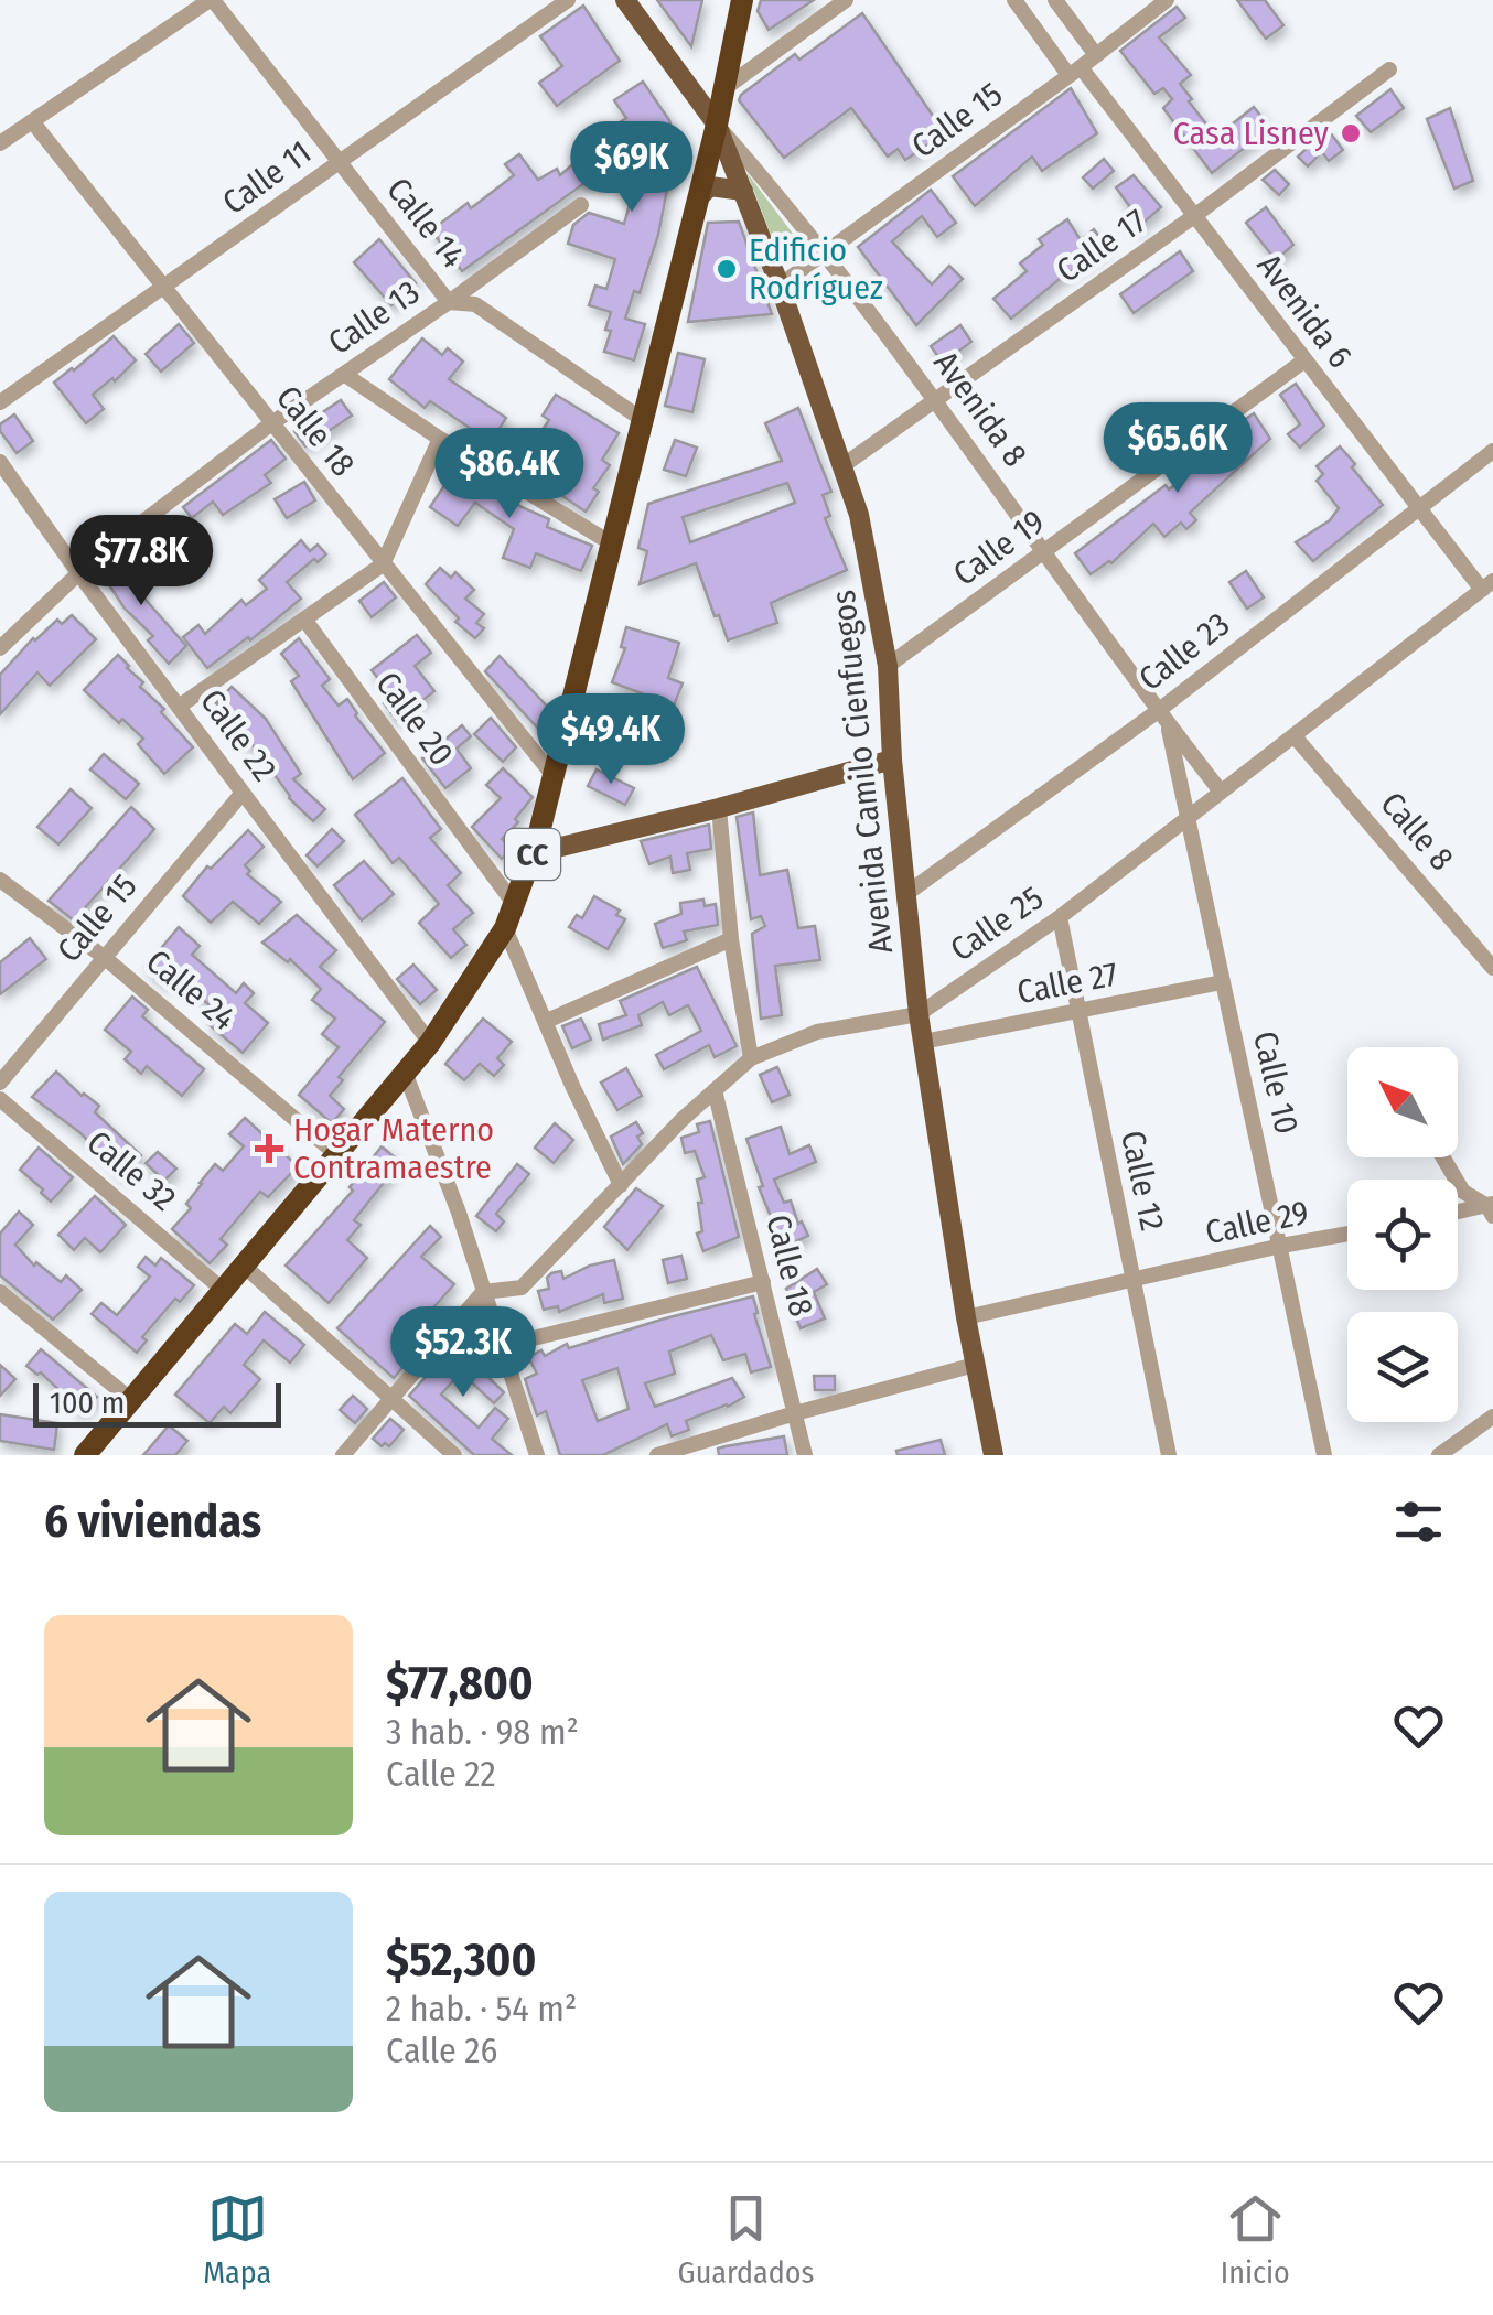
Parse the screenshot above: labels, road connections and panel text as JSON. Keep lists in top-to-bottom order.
{
  "streets": {
    "highway": ["CC"],
    "main road": ["Avenida Camilo Cienfuegos"],
    "street": [
      "Calle 15",
      "Calle 11",
      "Calle 14",
      "Calle 17",
      "Avenida 6",
      "Calle 13",
      "Avenida 8",
      "Calle 18",
      "Calle 19",
      "Calle 23",
      "Calle 20",
      "Calle 22",
      "Calle 8",
      "Calle 25",
      "Calle 27",
      "Calle 24",
      "Calle 10",
      "Calle 32",
      "Calle 12",
      "Calle 29"
    ]
  },
  "crossings": [
    ["Calle 15", "Avenida 6"],
    ["Calle 15", "Avenida 8"],
    ["Calle 15", "Calle 22"],
    ["Calle 15", "Avenida Camilo Cienfuegos"],
    ["Calle 15", "Calle 24"],
    ["Calle 11", "Calle 14"],
    ["Calle 11", "Calle 18"],
    ["Calle 14", "Calle 13"],
    ["Calle 14", "CC"],
    ["Calle 17", "Avenida 6"],
    ["Calle 17", "Avenida 8"],
    ["Calle 17", "Avenida Camilo Cienfuegos"],
    ["Avenida 6", "Calle 19"],
    ["Avenida 6", "Calle 23"],
    ["Avenida 6", "Calle 25"],
    ["Calle 13", "Calle 18"],
    ["Calle 13", "Calle 22"],
    ["Avenida 8", "Calle 19"],
    ["Avenida 8", "Calle 23"],
    ["Avenida 8", "Avenida Camilo Cienfuegos"],
    ["Avenida 8", "CC"],
    ["Avenida 8", "Calle 25"],
    ["Avenida 8", "Calle 10"],
    ["Calle 18", "CC"],
    ["Calle 18", "Calle 25"],
    ["Calle 19", "Avenida Camilo Cienfuegos"],
    ["Calle 23", "Avenida Camilo Cienfuegos"],
    ["Calle 23", "Calle 10"],
    ["Calle 20", "CC"],
    ["Calle 22", "CC"],
    ["Avenida Camilo Cienfuegos", "CC"],
    ["Avenida Camilo Cienfuegos", "Calle 25"],
    ["Avenida Camilo Cienfuegos", "Calle 27"],
    ["Avenida Camilo Cienfuegos", "Calle 29"],
    ["Calle 8", "Calle 25"],
    ["CC", "Calle 24"],
    ["CC", "Calle 32"],
    ["Calle 25", "Calle 10"],
    ["Calle 25", "Calle 12"],
    ["Calle 27", "Calle 10"],
    ["Calle 27", "Calle 12"],
    ["Calle 10", "Calle 29"],
    ["Calle 12", "Calle 29"]
  ],
  "places": {
    "other": ["Casa Lisney", "Edificio Rodríguez"],
    "health": ["Hogar Materno Contramaestre"]
  },
  "scale_bar": "100 m",
  "north": "top left",
  "page": {
    "price": [
      "$69K",
      "$65.6K",
      "$86.4K",
      "$77.8K",
      "$49.4K",
      "$52.3K"
    ],
    "scale": "100 m",
    "heading": "6 viviendas",
    "list": [
      {
        "name": "$77,800",
        "note": "3 hab. · 98 m² · Calle 22"
      },
      {
        "name": "$52,300",
        "note": "2 hab. · 54 m² · Calle 26"
      }
    ],
    "tabs": ["Mapa", "Guardados", "Inicio"]
  }
}
